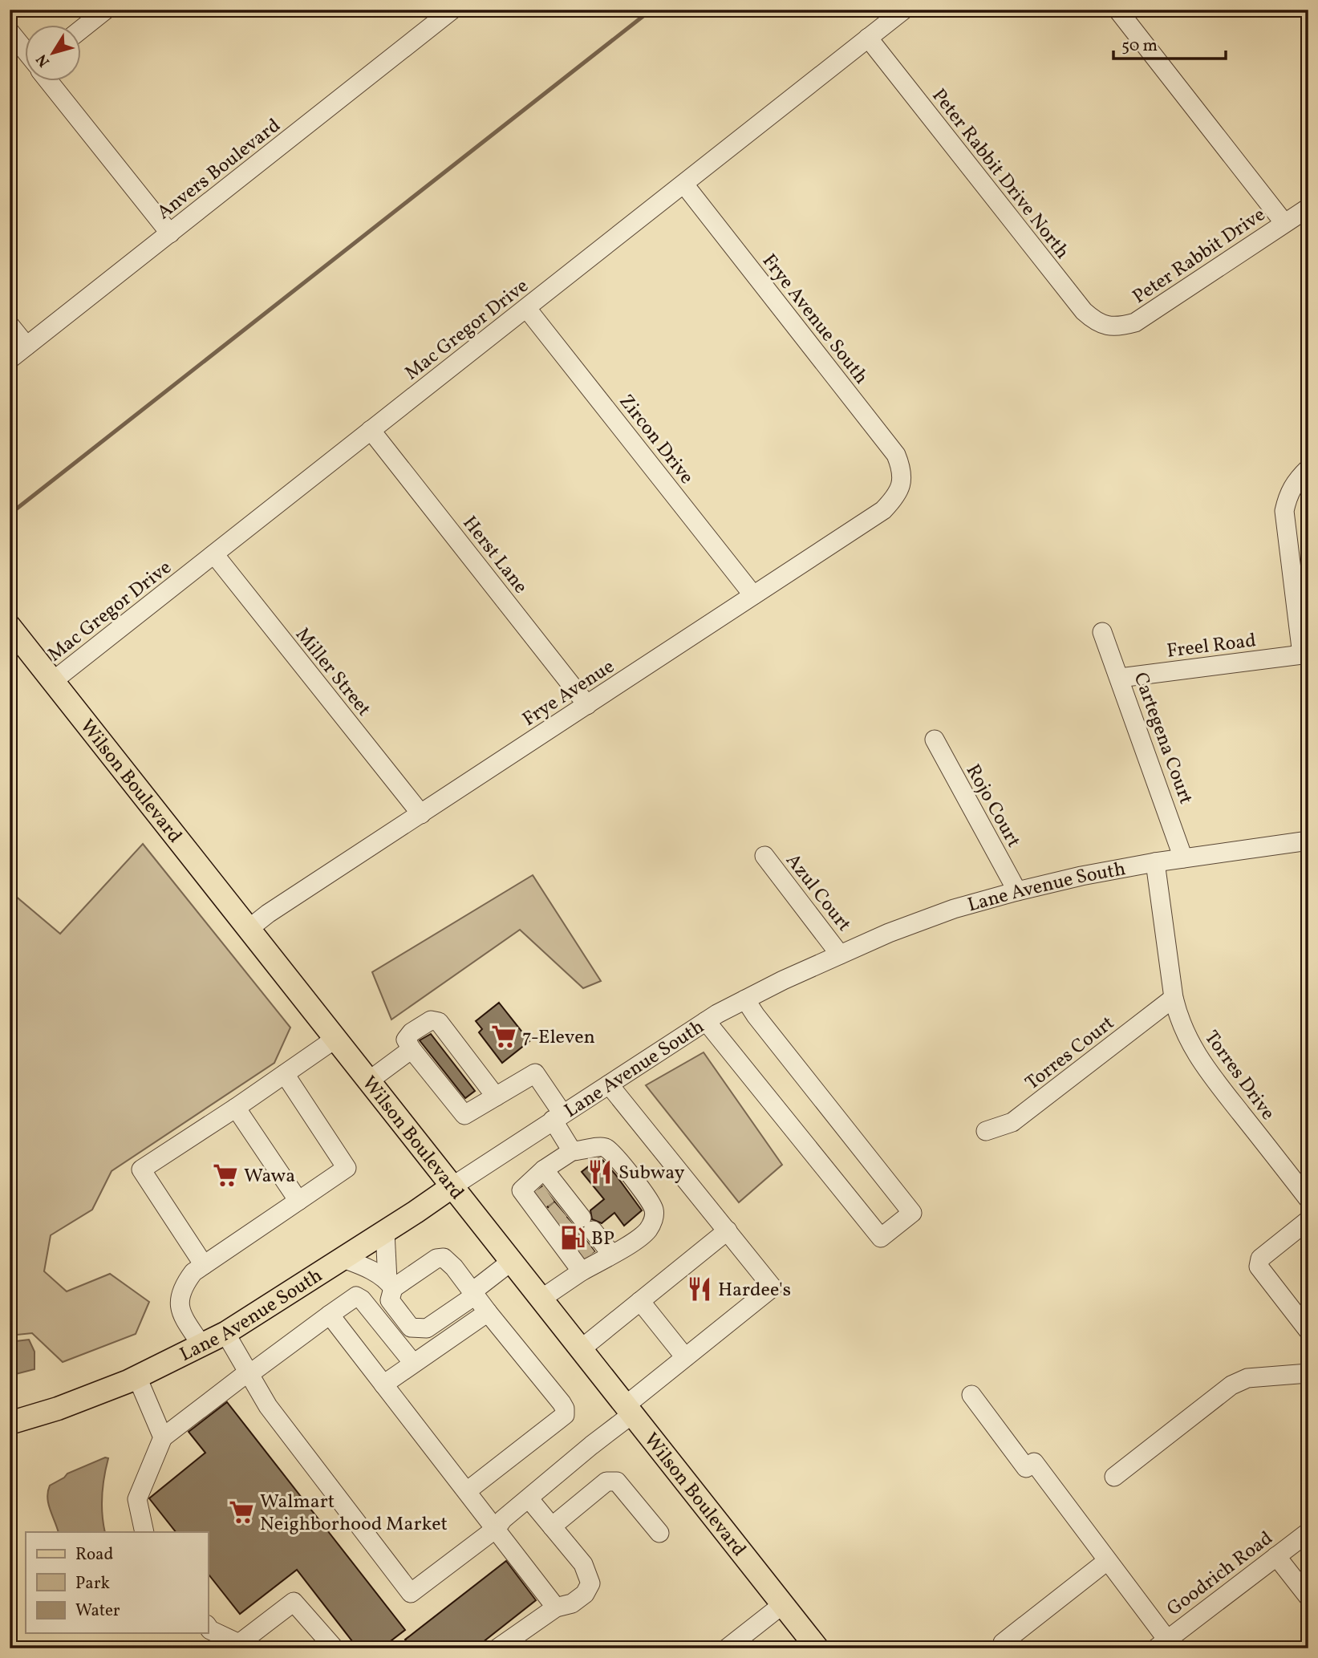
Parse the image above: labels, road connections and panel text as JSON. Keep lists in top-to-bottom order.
{
  "streets": {
    "main road": ["Wilson Boulevard", "Lane Avenue South"],
    "street": [
      "Anvers Boulevard",
      "Peter Rabbit Drive North",
      "Peter Rabbit Drive",
      "Frye Avenue South",
      "Mac Gregor Drive",
      "Zircon Drive",
      "Herst Lane",
      "Freel Road",
      "Miller Street",
      "Frye Avenue",
      "Cartegena Court",
      "Rojo Court",
      "Azul Court",
      "Torres Court",
      "Torres Drive",
      "Goodrich Road"
    ]
  },
  "crossings": [
    ["Peter Rabbit Drive North", "Peter Rabbit Drive"],
    ["Peter Rabbit Drive North", "Mac Gregor Drive"],
    ["Frye Avenue South", "Mac Gregor Drive"],
    ["Frye Avenue South", "Frye Avenue"],
    ["Mac Gregor Drive", "Zircon Drive"],
    ["Mac Gregor Drive", "Herst Lane"],
    ["Mac Gregor Drive", "Miller Street"],
    ["Mac Gregor Drive", "Wilson Boulevard"],
    ["Zircon Drive", "Frye Avenue"],
    ["Herst Lane", "Frye Avenue"],
    ["Freel Road", "Cartegena Court"],
    ["Miller Street", "Frye Avenue"],
    ["Frye Avenue", "Wilson Boulevard"],
    ["Cartegena Court", "Lane Avenue South"],
    ["Wilson Boulevard", "Lane Avenue South"],
    ["Rojo Court", "Lane Avenue South"],
    ["Lane Avenue South", "Azul Court"],
    ["Lane Avenue South", "Torres Drive"],
    ["Torres Court", "Torres Drive"]
  ],
  "places": {
    "supermarket": ["7-Eleven", "Wawa", "Walmart Neighborhood Market"],
    "restaurant": ["Subway", "Hardee's"],
    "fuel station": ["BP"]
  },
  "legend": ["Road", "Park", "Water"],
  "scale_bar": "50 m",
  "north": "bottom left"
}
